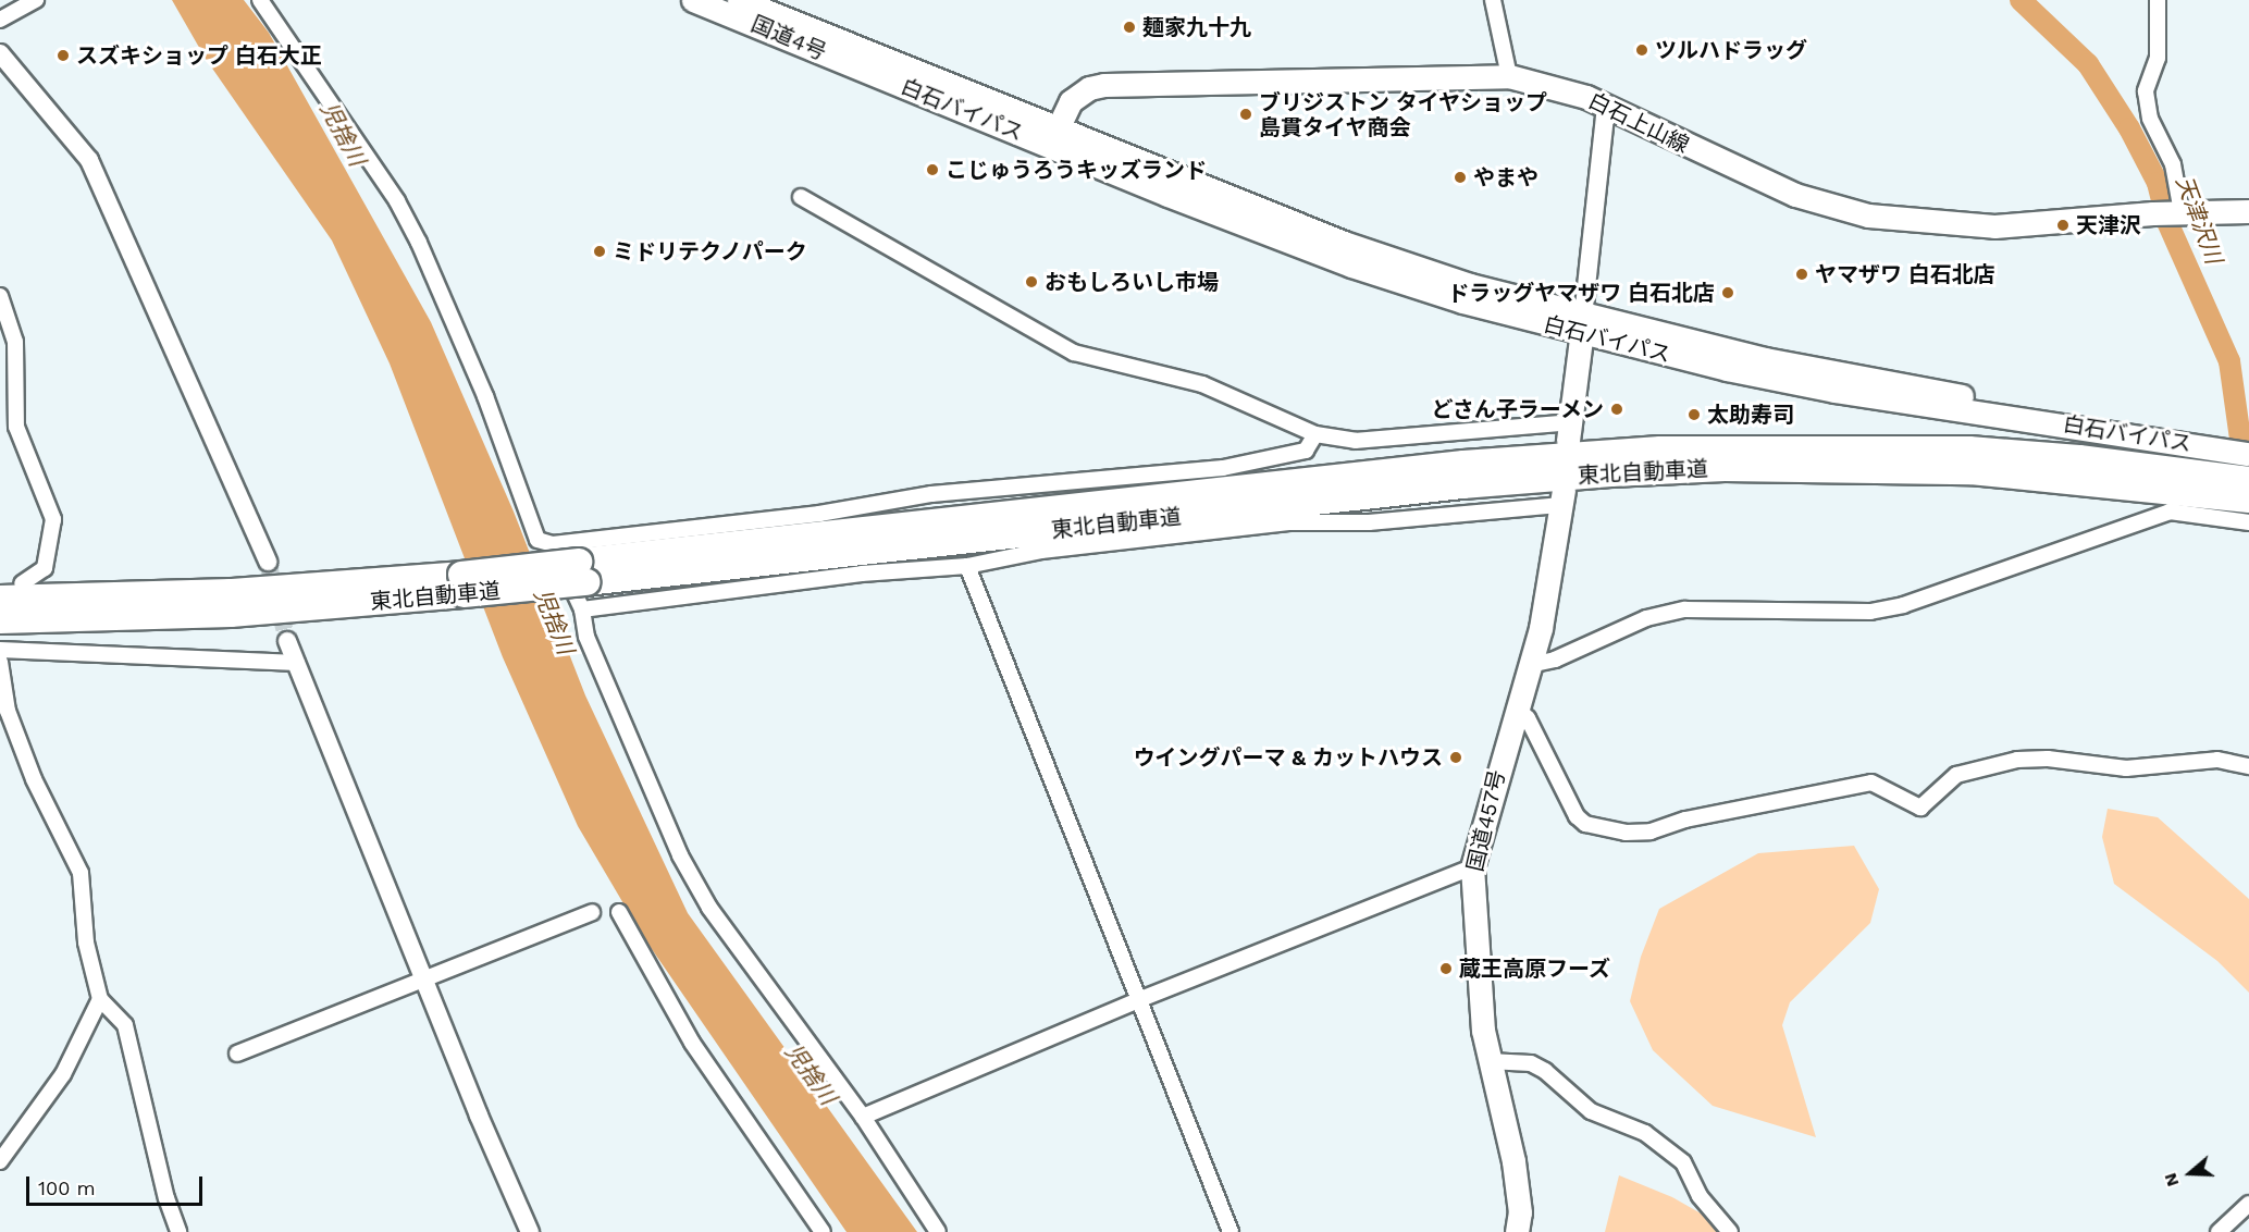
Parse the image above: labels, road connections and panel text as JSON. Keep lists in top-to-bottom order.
{
  "streets": {
    "highway": ["東北自動車道"],
    "main road": [
      "国道4号",
      "白石バイパス",
      "白石上山線",
      "国道457号"
    ]
  },
  "crossings": [
    ["国道4号", "白石バイパス"],
    ["白石バイパス", "白石上山線"]
  ],
  "water": ["児捨川", "天津沢川"],
  "places": [
    "麺家九十九",
    "ツルハドラッグ",
    "スズキショップ 白石大正",
    "ブリジストン タイヤショップ 島貫タイヤ商会",
    "こじゅうろうキッズランド",
    "やまや",
    "天津沢",
    "ミドリテクノパーク",
    "ヤマザワ 白石北店",
    "おもしろいし市場",
    "ドラッグヤマザワ 白石北店",
    "どさん子ラーメン",
    "太助寿司",
    "ウイングパーマ & カットハウス",
    "蔵王高原フーズ"
  ],
  "scale_bar": "100 m",
  "north": "left"
}
